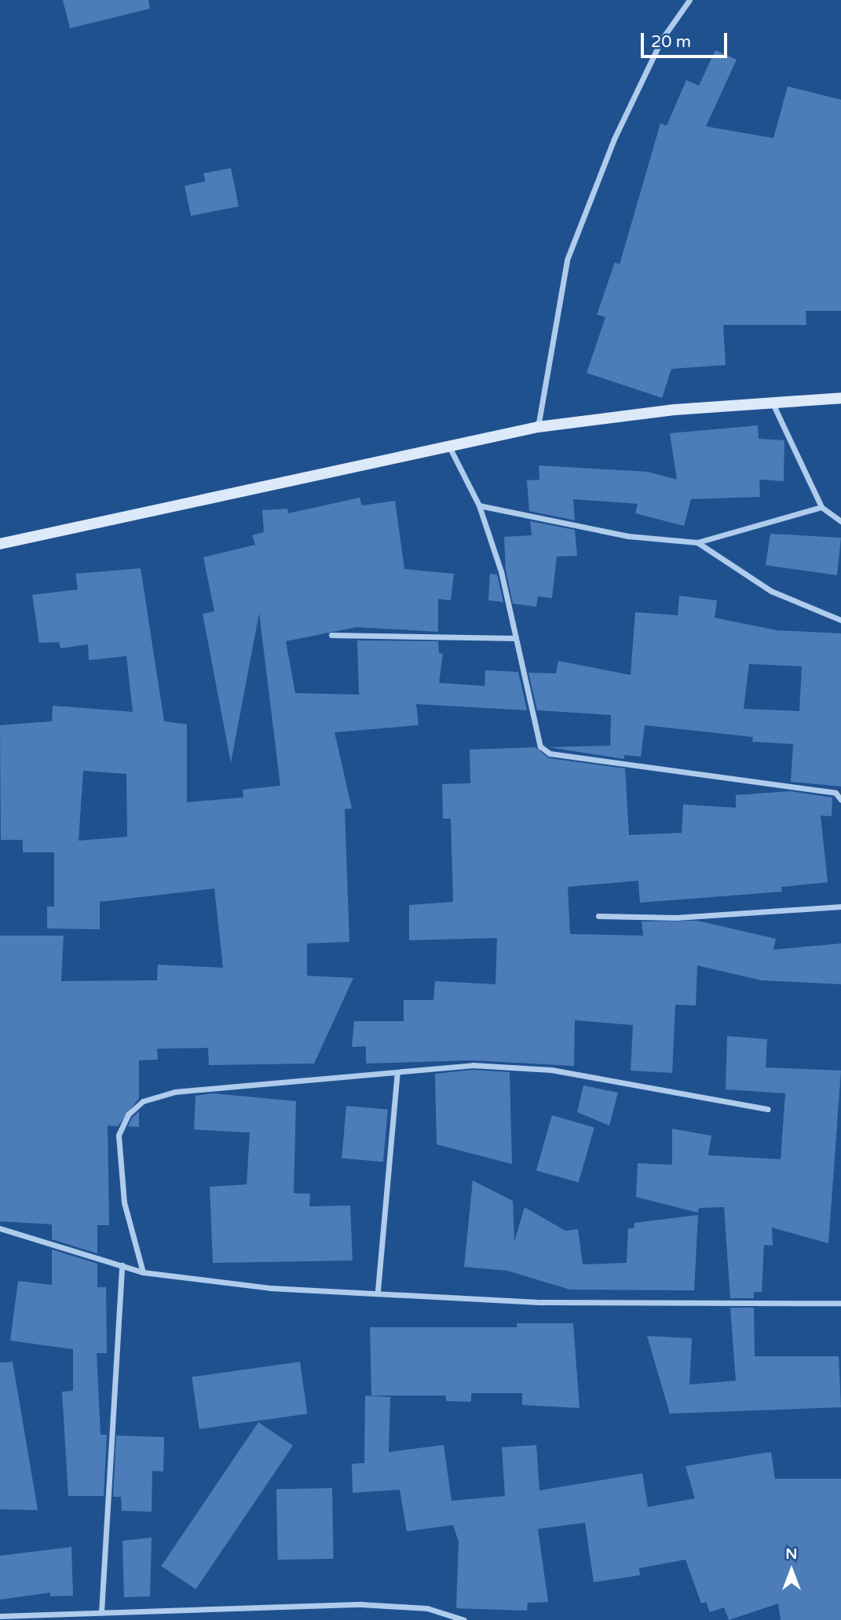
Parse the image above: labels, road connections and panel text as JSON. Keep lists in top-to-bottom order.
{
  "scale_bar": "20 m",
  "north": "top"
}
